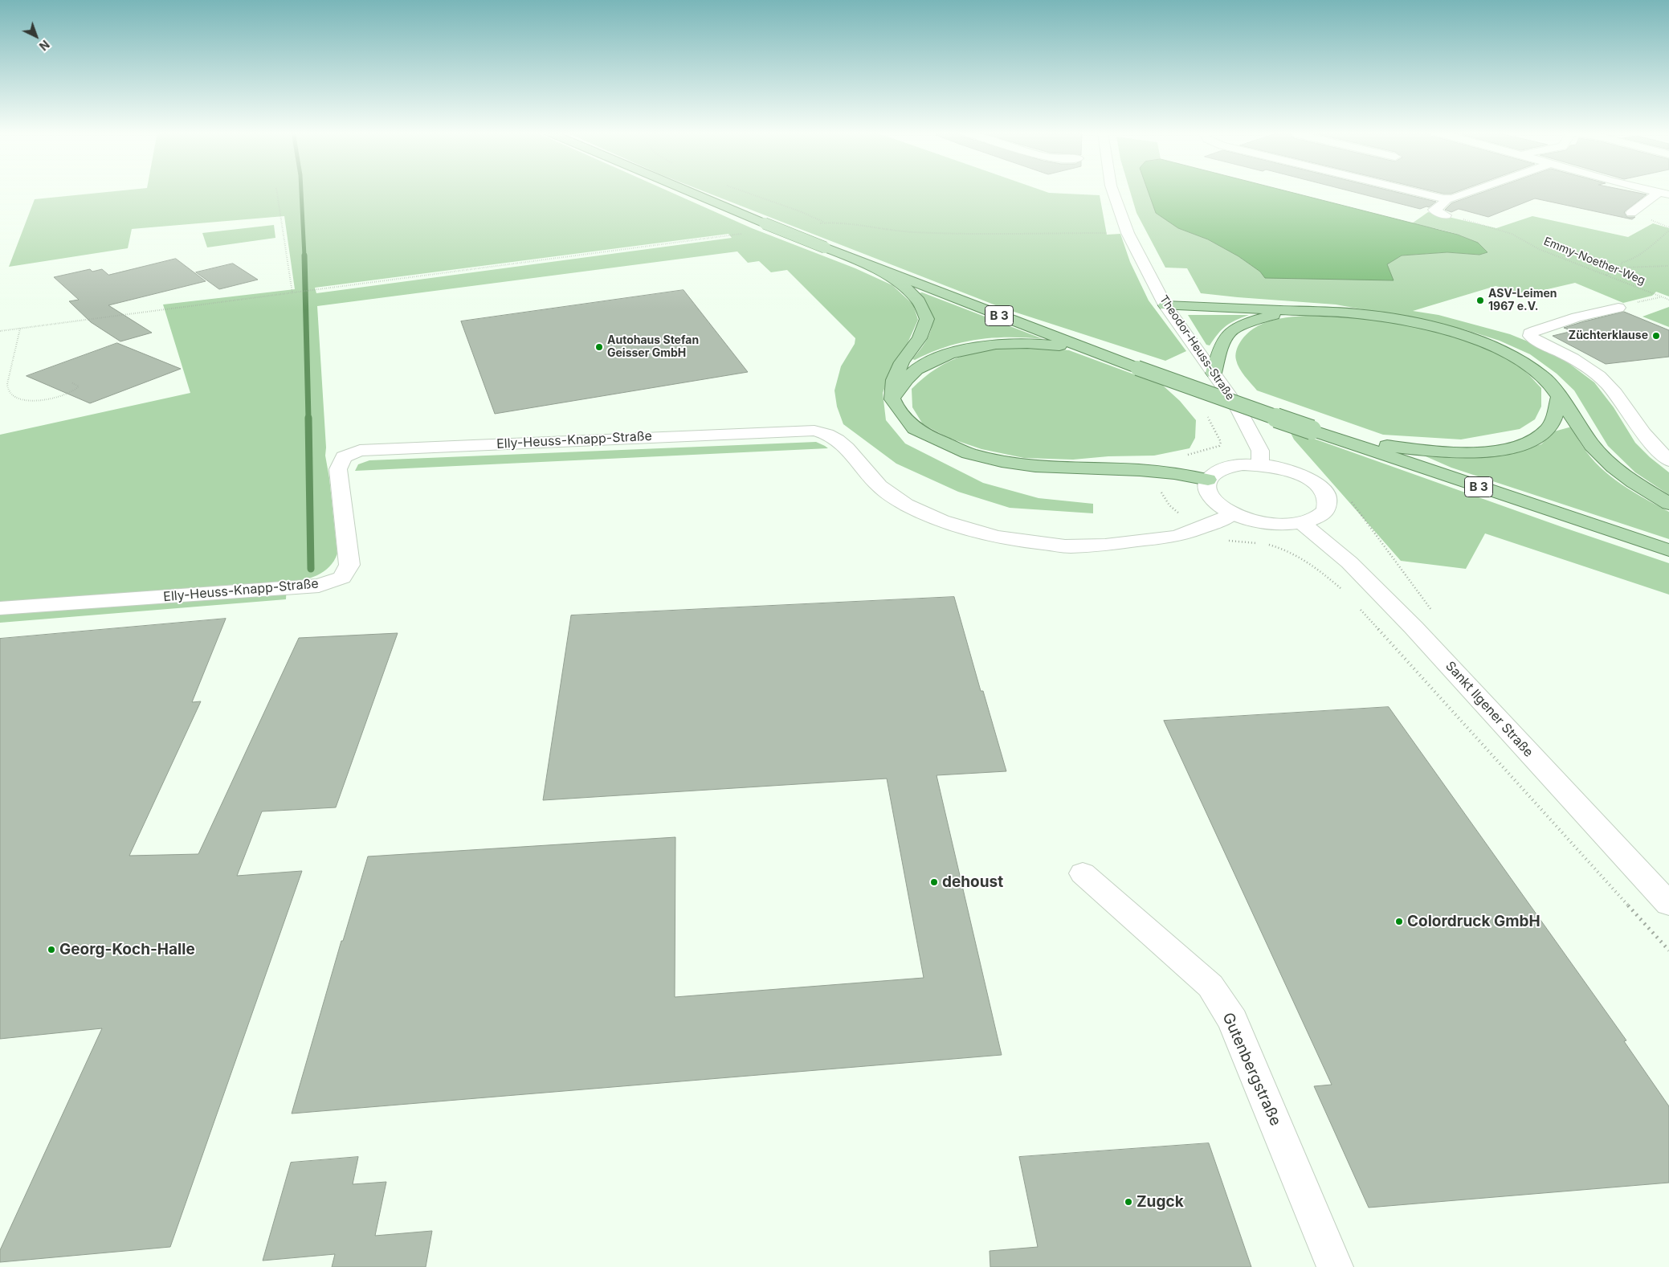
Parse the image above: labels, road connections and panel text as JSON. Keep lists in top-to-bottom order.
{
  "streets": {
    "main road": ["B 3"],
    "street": [
      "Theodor-Heuss-Straße",
      "Elly-Heuss-Knapp-Straße",
      "Sankt Ilgener Straße",
      "Gutenbergstraße"
    ],
    "path": ["Emmy-Noether-Weg"]
  },
  "places": [
    "ASV-Leimen 1967 e.V.",
    "Züchterklause",
    "Autohaus Stefan Geisser GmbH",
    "dehoust",
    "Colordruck GmbH",
    "Georg-Koch-Halle",
    "Zugck"
  ],
  "north": "bottom right"
}
